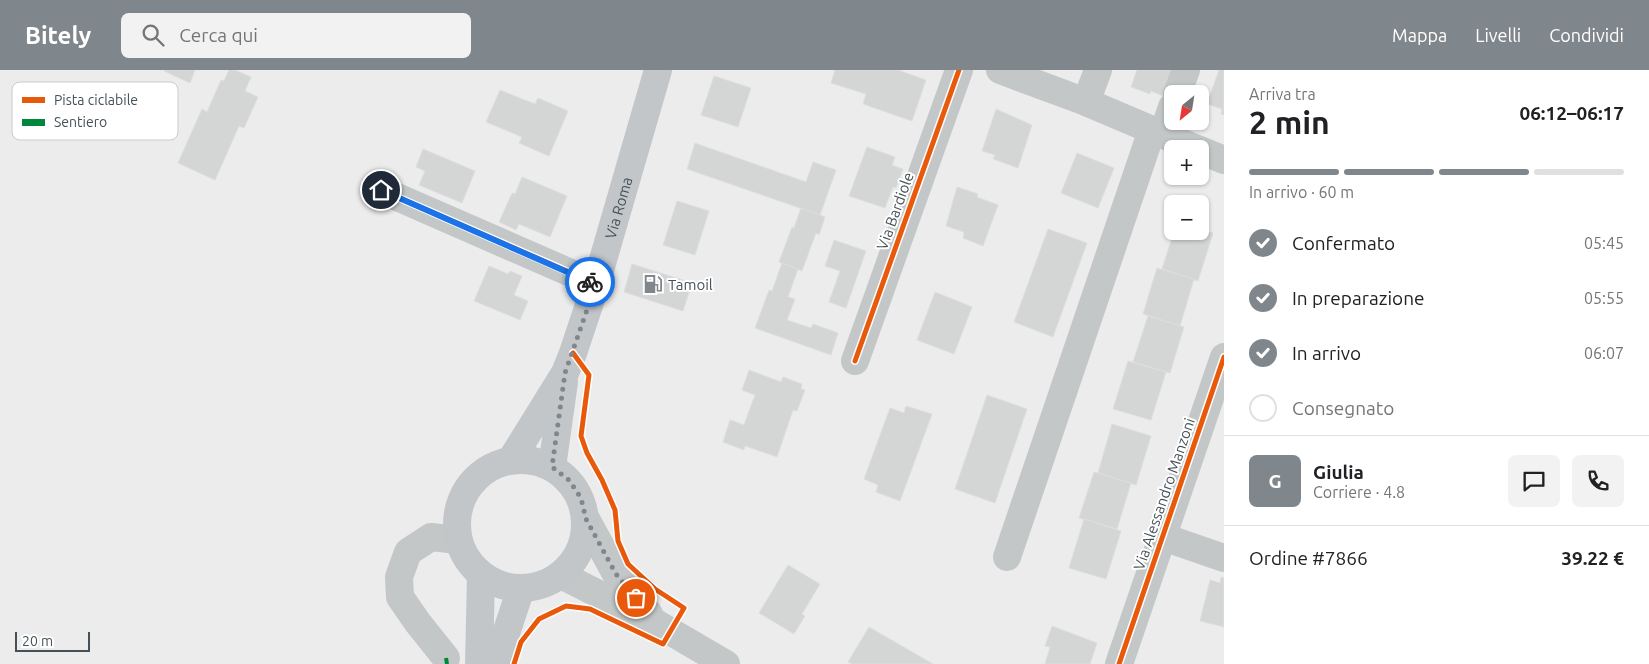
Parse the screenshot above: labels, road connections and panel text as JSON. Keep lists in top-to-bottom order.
{
  "streets": {
    "main road": ["Via Roma"],
    "street": ["Via Bardiole", "Via Alessandro Manzoni"]
  },
  "places": {
    "fuel station": ["Tamoil"]
  },
  "legend": ["Pista ciclabile", "Sentiero"],
  "scale_bar": "20 m",
  "north": "bottom left",
  "page": {
    "header": "Bitely",
    "search": "Cerca qui",
    "nav": ["Mappa", "Livelli", "Condividi"],
    "heading": ["2 min", "Arriva tra", "06:12–06:17"],
    "panel": [
      "Giulia",
      "Corriere · 4.8",
      "Ordine #7866",
      "39.22 €"
    ],
    "map_buttons": ["+", "−"],
    "bar": "In arrivo · 60 m",
    "list": [
      ["Confermato", "05:45"],
      ["In preparazione", "05:55"],
      ["In arrivo", "06:07"],
      "Consegnato"
    ],
    "round": "G",
    "scale": "20 m"
  }
}
